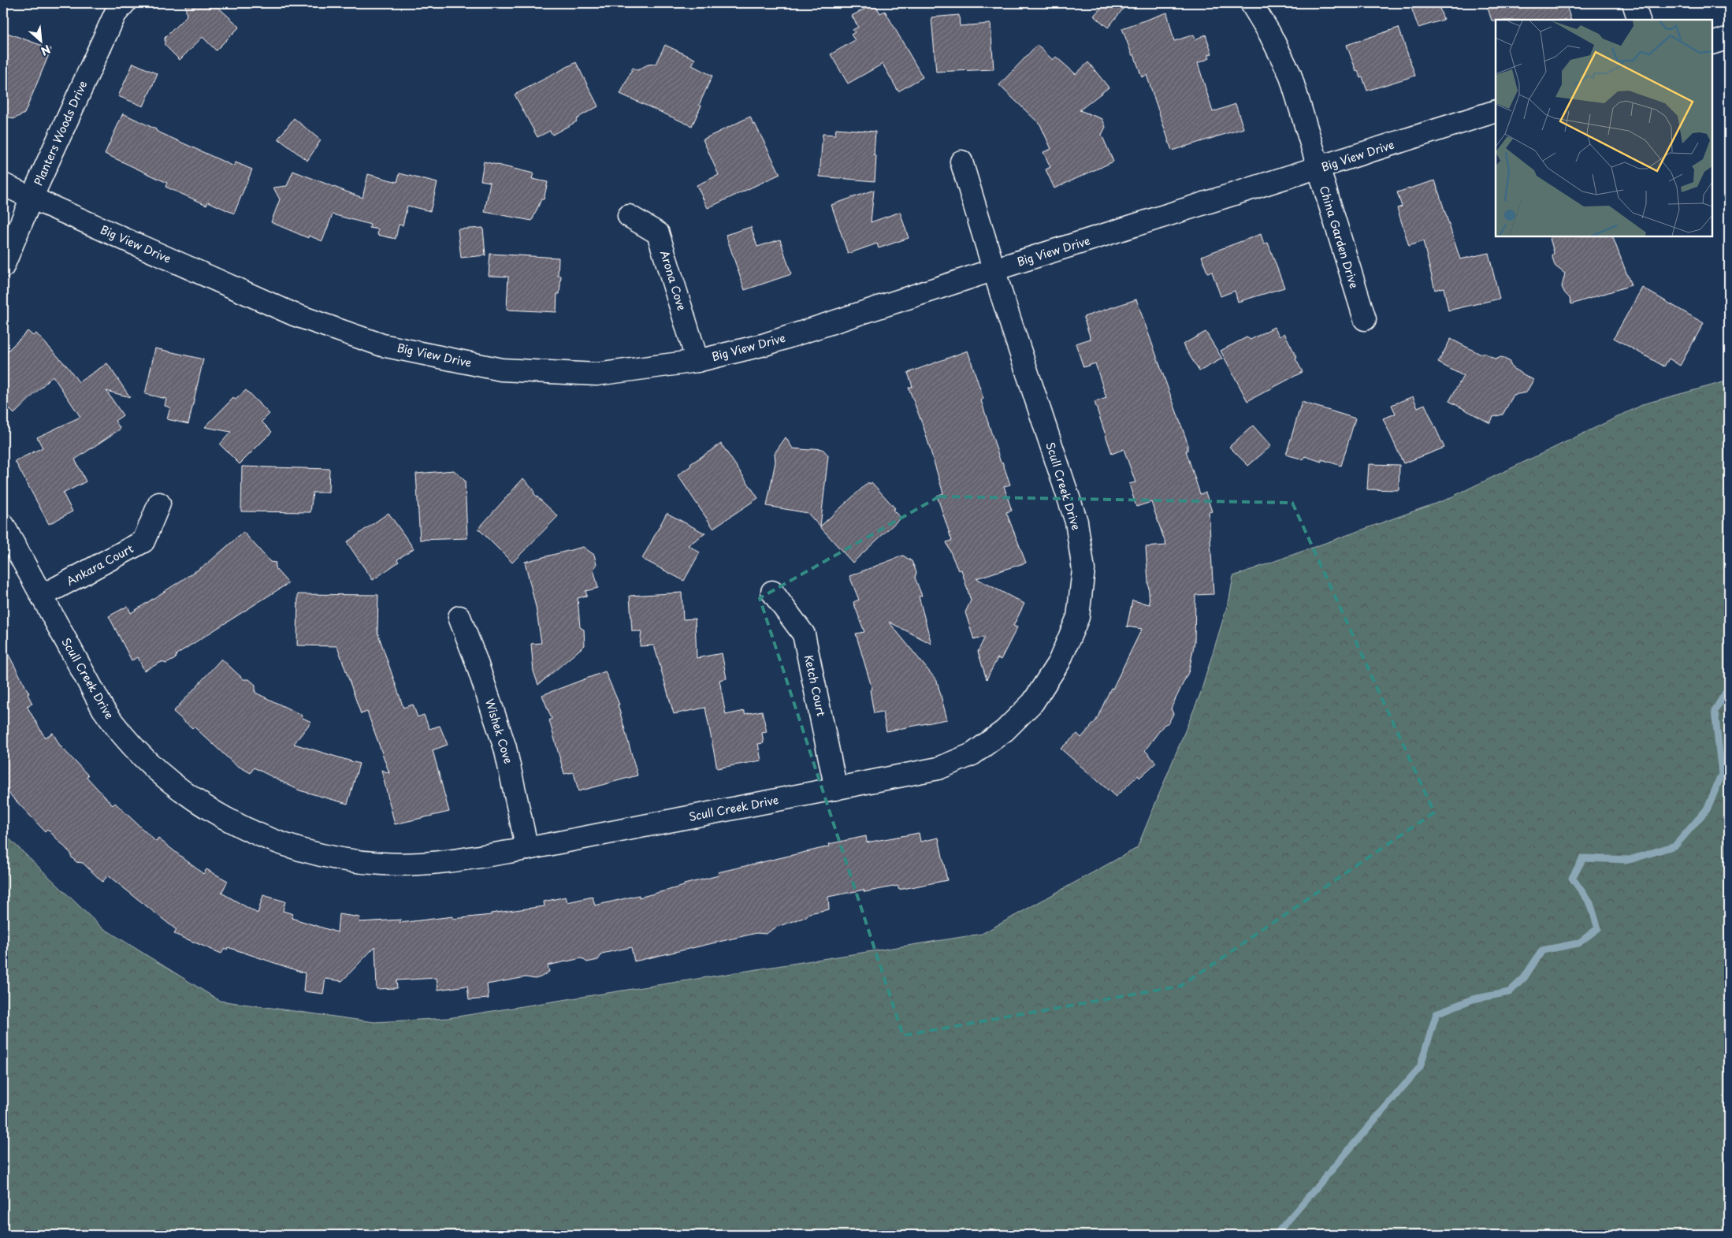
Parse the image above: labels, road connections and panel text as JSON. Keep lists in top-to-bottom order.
{
  "streets": {
    "street": [
      "Planters Woods Drive",
      "Big View Drive",
      "China Garden Drive",
      "Arona Cove",
      "Scull Creek Drive",
      "Ankara Court",
      "Ketch Court",
      "Wishek Cove"
    ]
  },
  "crossings": [
    ["Planters Woods Drive", "Big View Drive"],
    ["Big View Drive", "China Garden Drive"],
    ["Big View Drive", "Arona Cove"],
    ["Big View Drive", "Scull Creek Drive"],
    ["Scull Creek Drive", "Ankara Court"],
    ["Scull Creek Drive", "Ketch Court"],
    ["Scull Creek Drive", "Wishek Cove"]
  ],
  "north": "bottom right"
}
